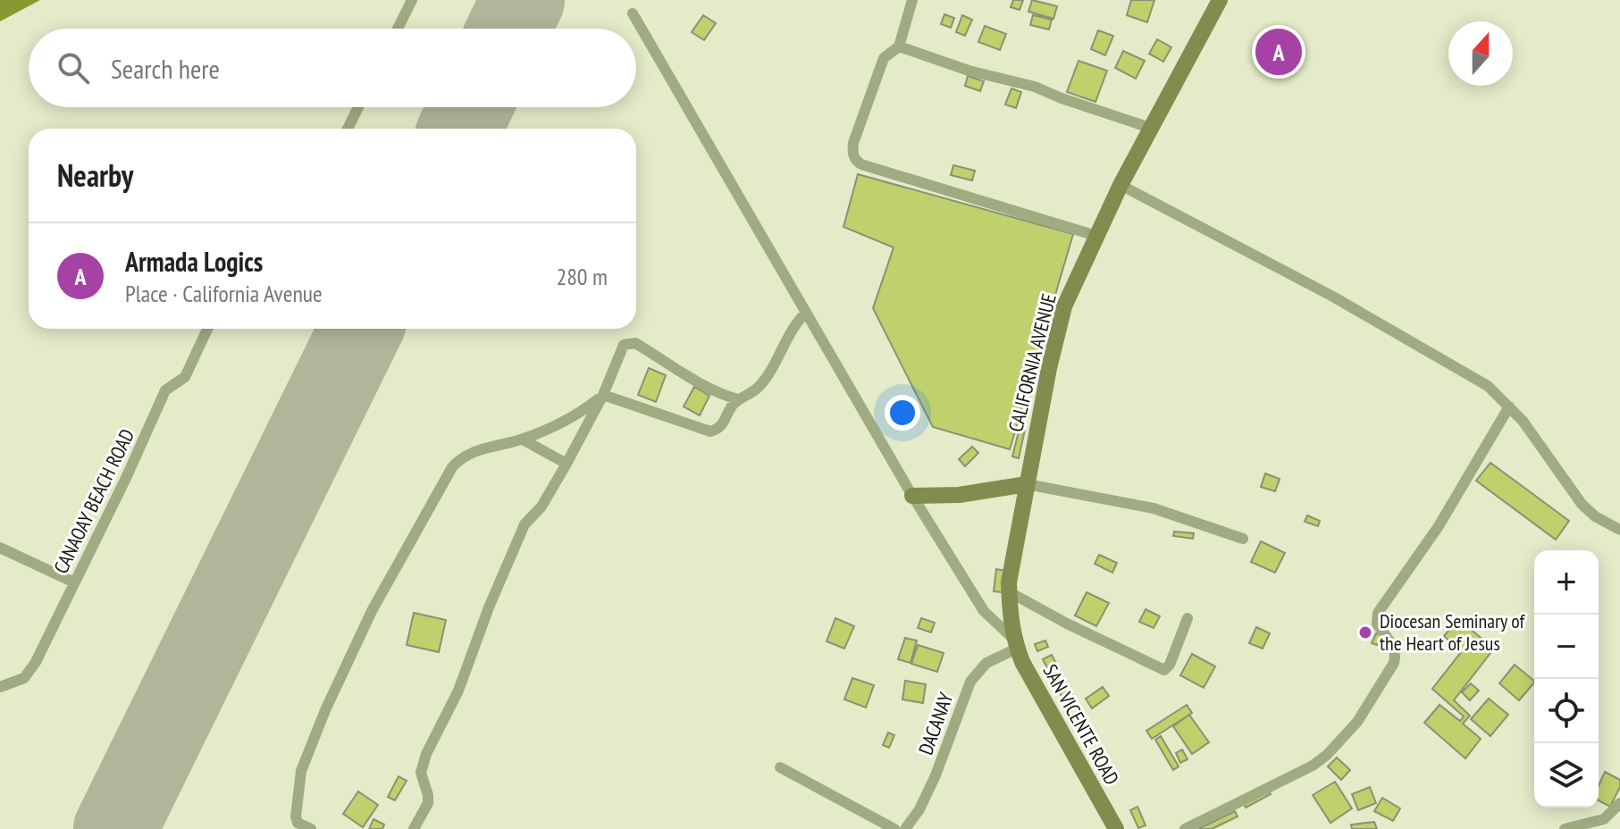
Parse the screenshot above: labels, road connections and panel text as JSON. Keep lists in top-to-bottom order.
{
  "streets": {
    "street": [
      "CALIFORNIA AVENUE",
      "CANAOAY BEACH ROAD",
      "DACANAY",
      "SAN VICENTE ROAD"
    ]
  },
  "crossings": [
    ["CALIFORNIA AVENUE", "DACANAY"],
    ["CALIFORNIA AVENUE", "SAN VICENTE ROAD"],
    ["DACANAY", "SAN VICENTE ROAD"]
  ],
  "places": ["Diocesan Seminary of the Heart of Jesus"],
  "north": "top",
  "page": {
    "pins": "A",
    "search": "Search here",
    "heading": "Nearby",
    "list": [
      {
        "mark": "A",
        "name": "Armada Logics",
        "note": "Place · California Avenue",
        "value": "280 m"
      }
    ],
    "map_buttons": ["+", "−"]
  }
}
